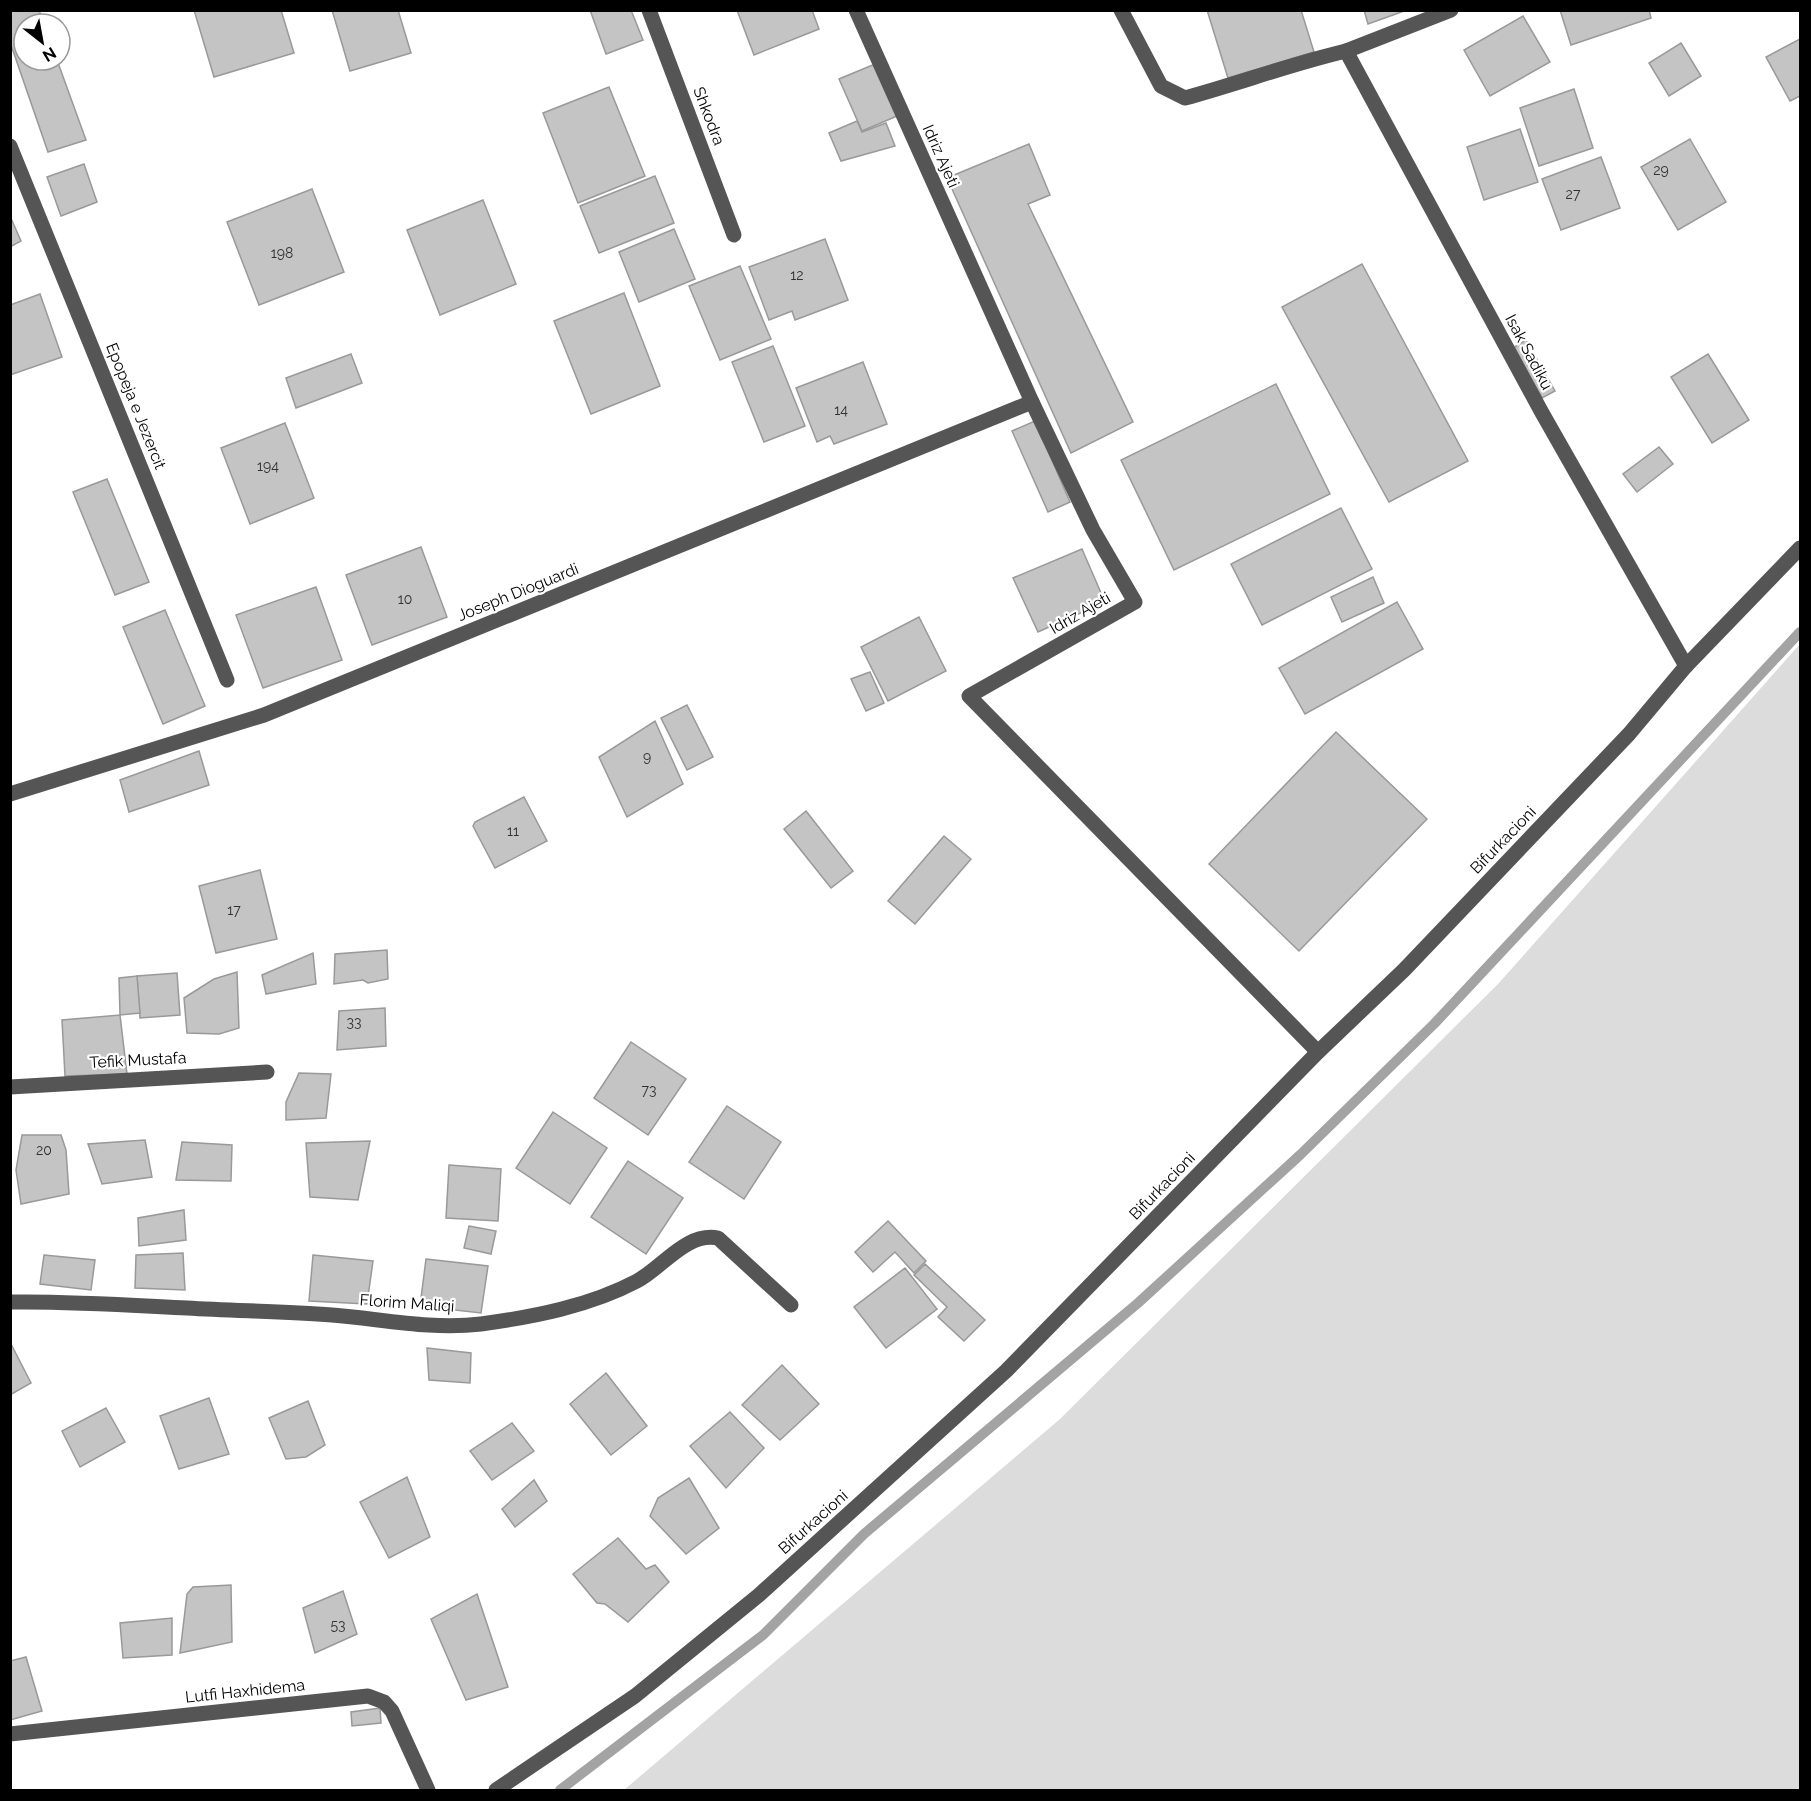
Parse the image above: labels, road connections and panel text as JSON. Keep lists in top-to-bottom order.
{
  "streets": {
    "street": [
      "Shkodra",
      "Idriz Ajeti",
      "Isak Sadiku",
      "Epopeja e Jezercit",
      "Joseph Dioguardi",
      "Bifurkacioni",
      "Tefik Mustafa",
      "Florim Maliqi",
      "Lutfi Haxhidema"
    ]
  },
  "crossings": [
    ["Idriz Ajeti", "Joseph Dioguardi"],
    ["Idriz Ajeti", "Bifurkacioni"],
    ["Isak Sadiku", "Bifurkacioni"]
  ],
  "house_numbers": [
    "29",
    "27",
    "198",
    "12",
    "14",
    "194",
    "10",
    "9",
    "11",
    "17",
    "33",
    "73",
    "20",
    "53"
  ],
  "north": "bottom right"
}
